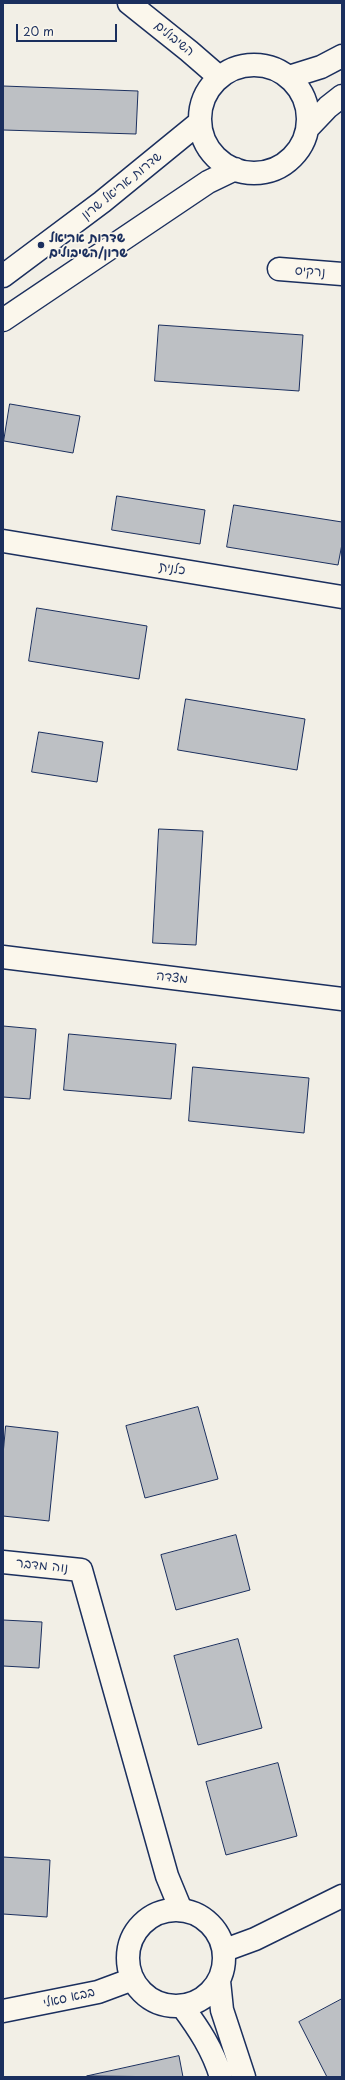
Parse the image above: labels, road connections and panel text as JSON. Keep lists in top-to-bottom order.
{
  "streets": {
    "street": [
      "השיבולים",
      "שדרות אריאל שרון",
      "נרקיס",
      "כלנית",
      "מצדה",
      "נוה מדבר",
      "בבא סאלי"
    ]
  },
  "crossings": [
    ["השיבולים", "שדרות אריאל שרון"],
    ["נוה מדבר", "בבא סאלי"]
  ],
  "places": ["שדרות אריאל שרון/השיבולים"],
  "scale_bar": "20 m"
}
